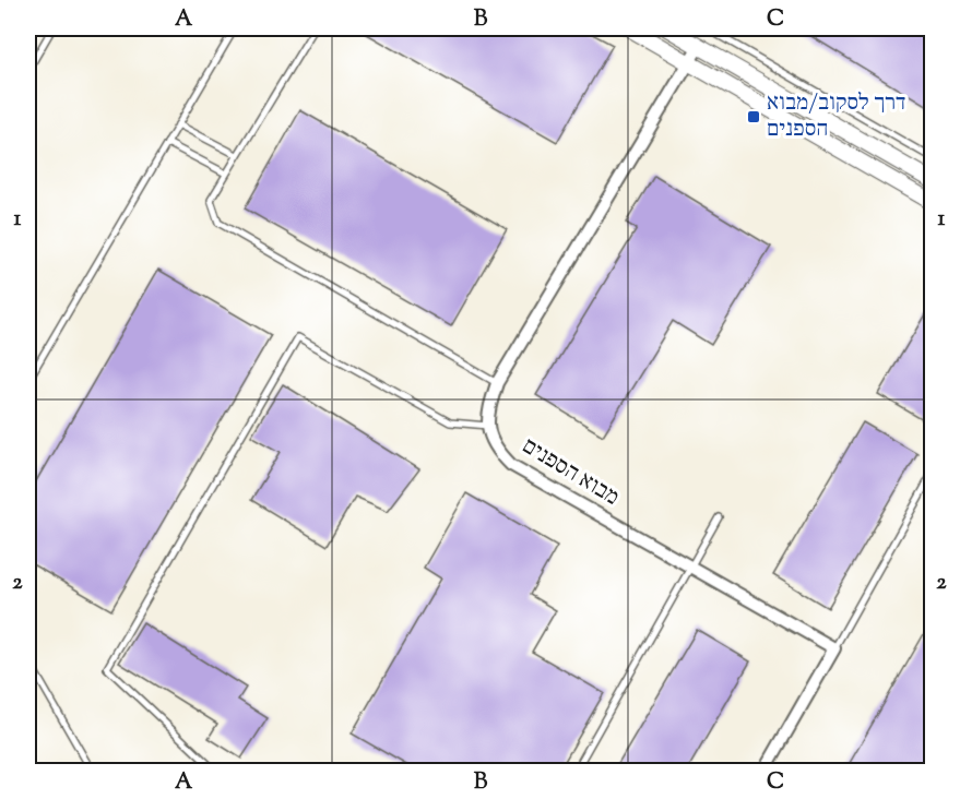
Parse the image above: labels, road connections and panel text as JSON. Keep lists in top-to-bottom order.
{
  "streets": {
    "street": ["מבוא הספנים"]
  },
  "places": {
    "transit": ["דרך לסקוב/מבוא הספנים"]
  },
  "grid": {
    "columns": ["A", "B", "C"],
    "rows": ["1", "2"]
  }
}
